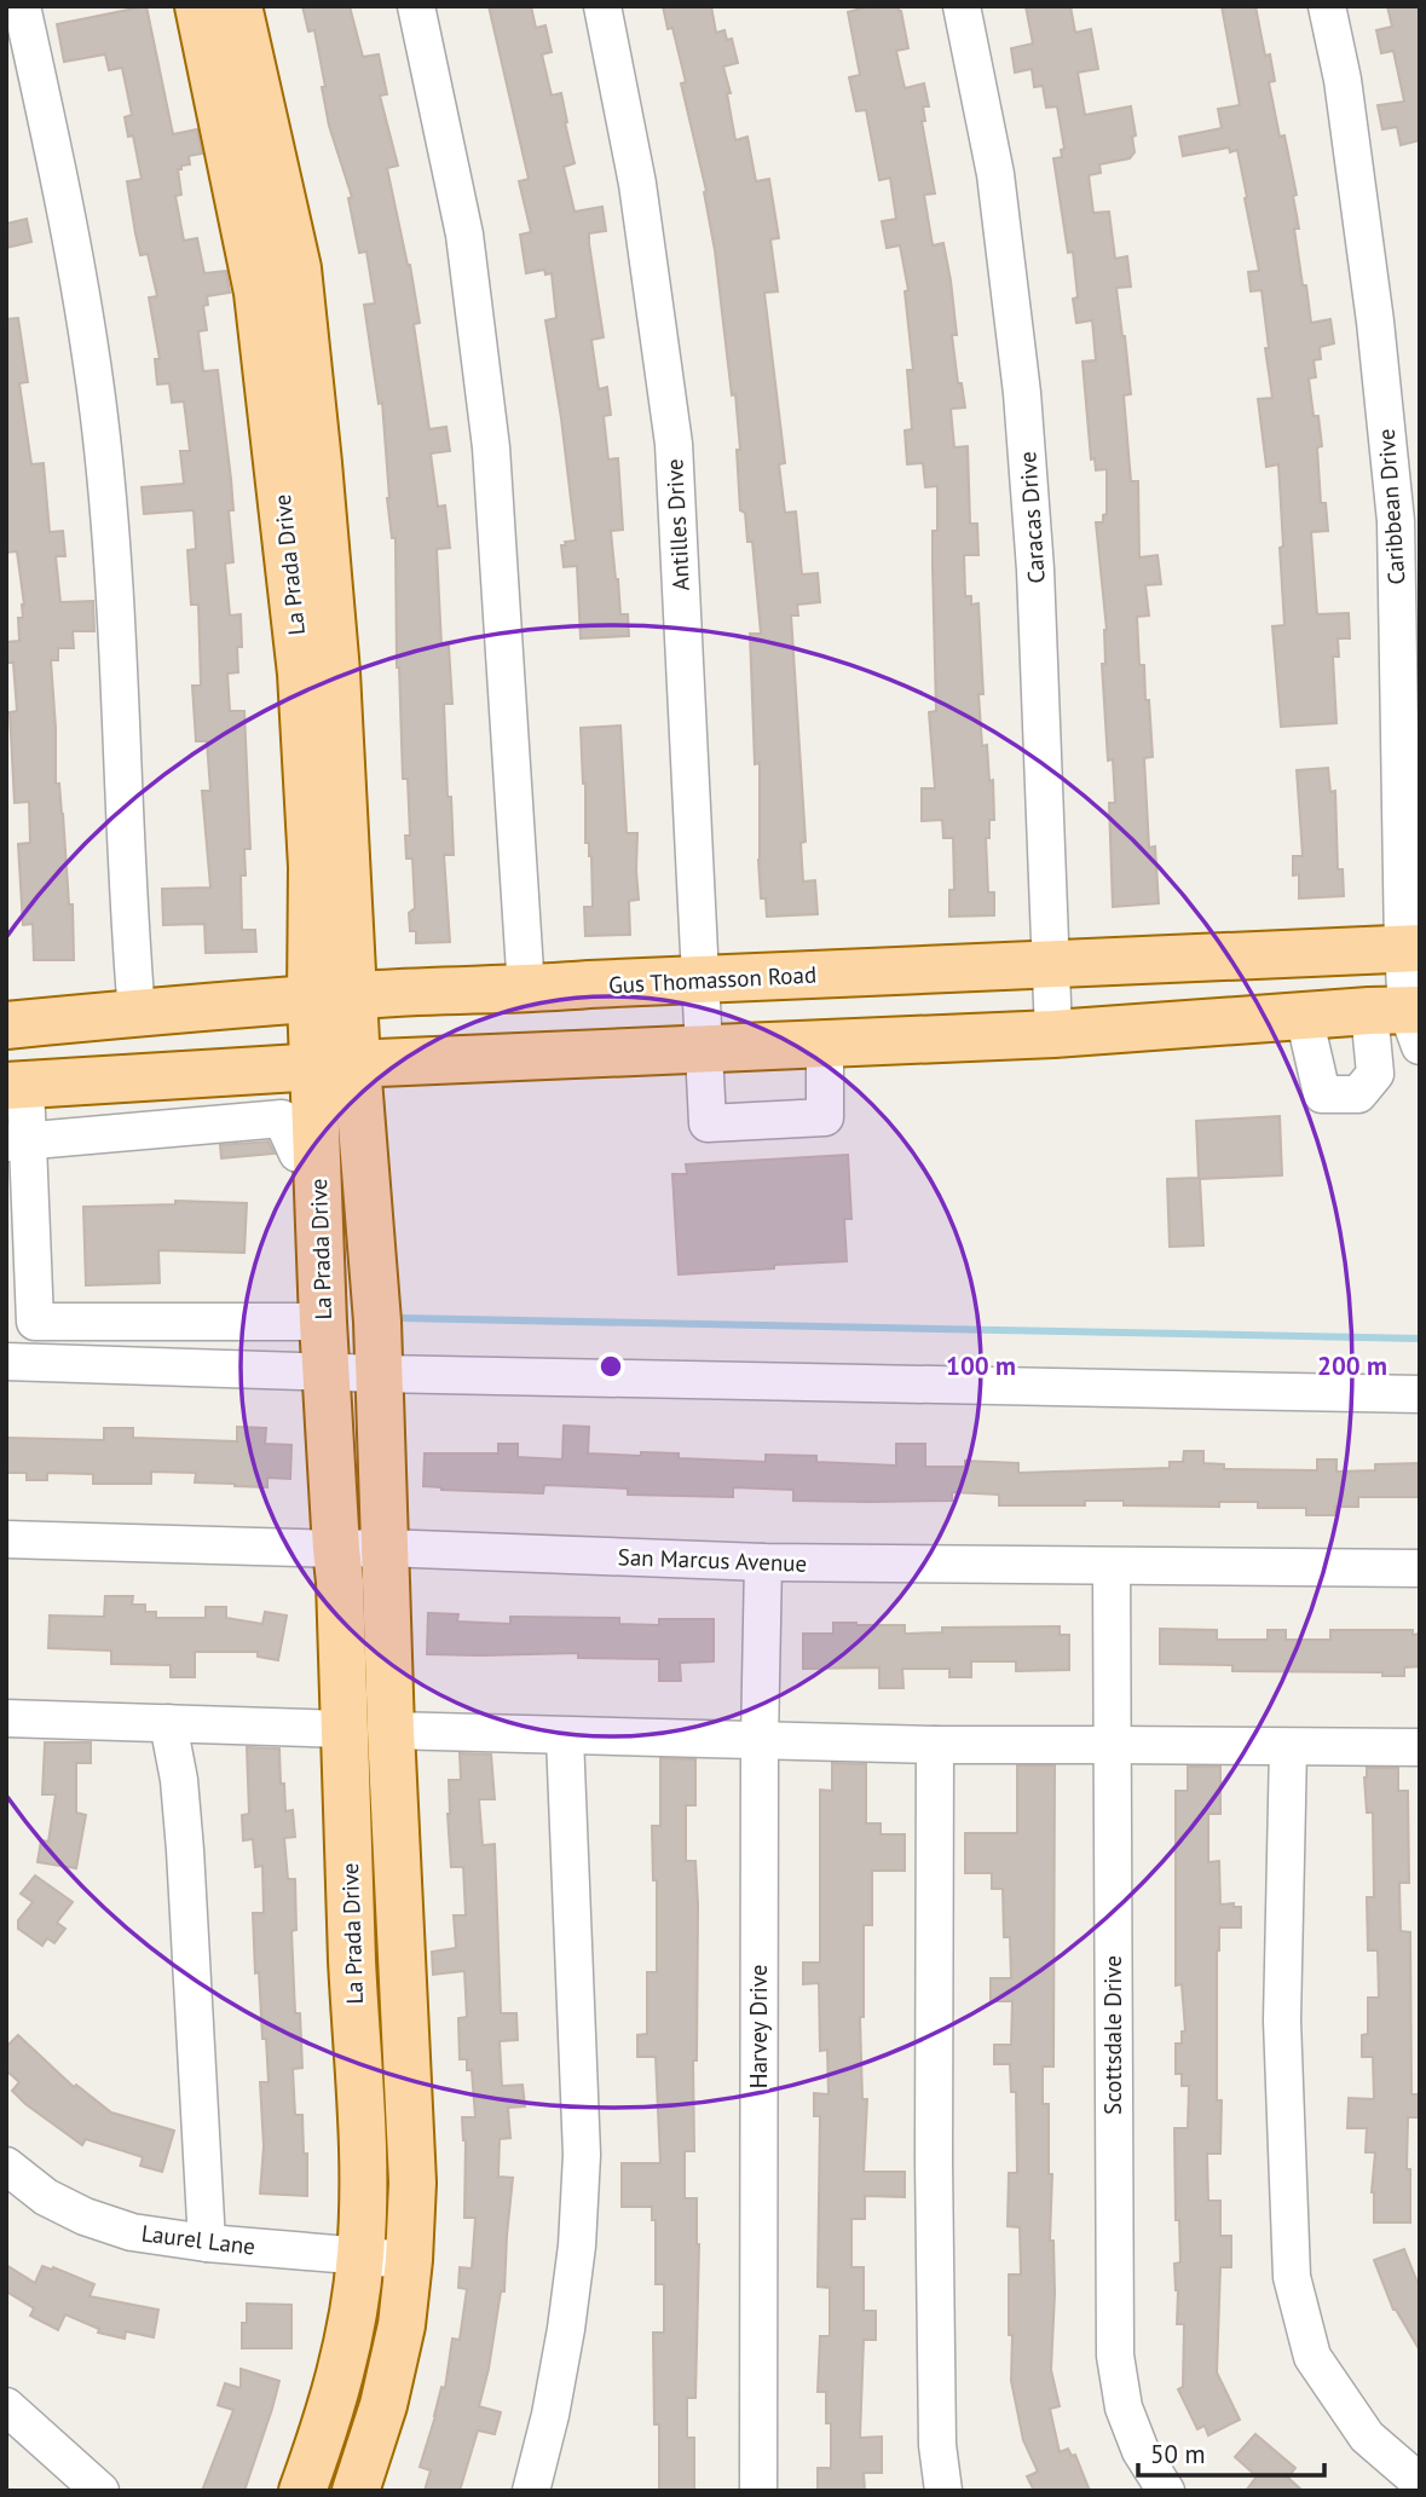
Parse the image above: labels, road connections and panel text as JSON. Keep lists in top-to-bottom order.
{
  "streets": {
    "main road": ["La Prada Drive", "Gus Thomasson Road"],
    "street": [
      "Caribbean Drive",
      "Caracas Drive",
      "Antilles Drive",
      "San Marcus Avenue",
      "Harvey Drive",
      "Scottsdale Drive",
      "Laurel Lane"
    ]
  },
  "crossings": [
    ["Caribbean Drive", "Gus Thomasson Road"],
    ["Caracas Drive", "Gus Thomasson Road"],
    ["Antilles Drive", "Gus Thomasson Road"],
    ["La Prada Drive", "Gus Thomasson Road"],
    ["La Prada Drive", "San Marcus Avenue"],
    ["La Prada Drive", "Laurel Lane"],
    ["San Marcus Avenue", "Harvey Drive"],
    ["San Marcus Avenue", "Scottsdale Drive"]
  ],
  "scale_bar": "50 m",
  "rings": ["100 m", "200 m"]
}
